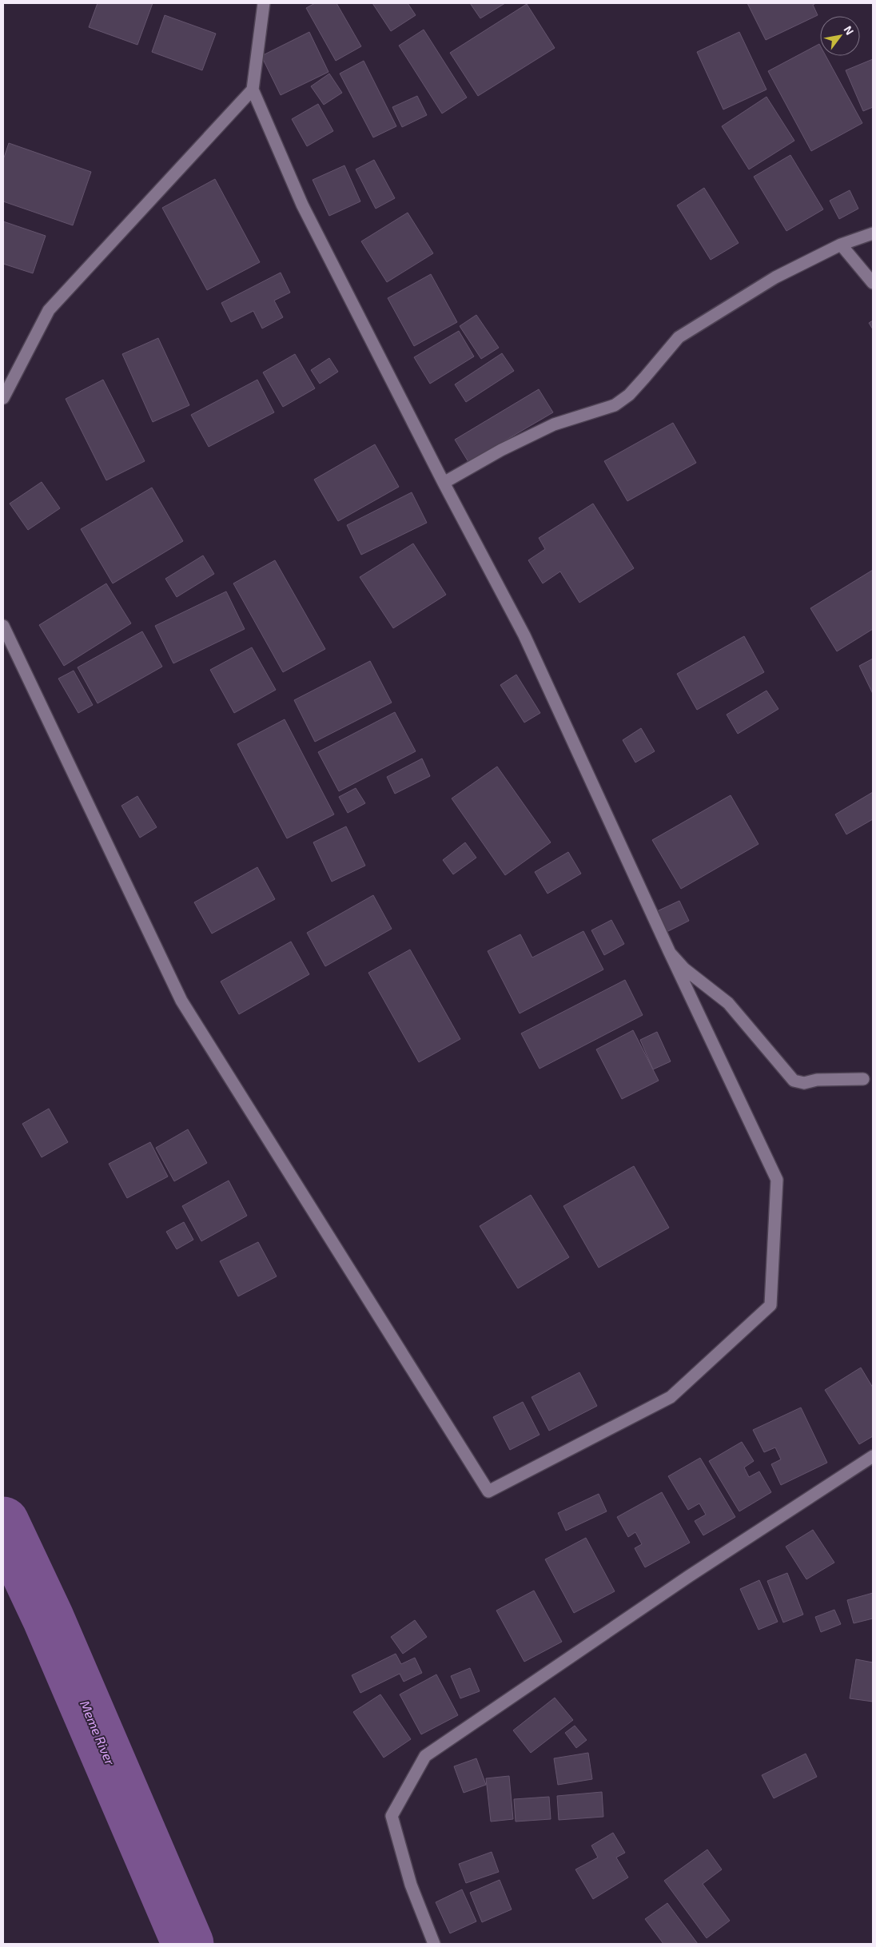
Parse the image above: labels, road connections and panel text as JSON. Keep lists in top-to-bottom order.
{
  "water": ["Meme River"],
  "north": "top right"
}
